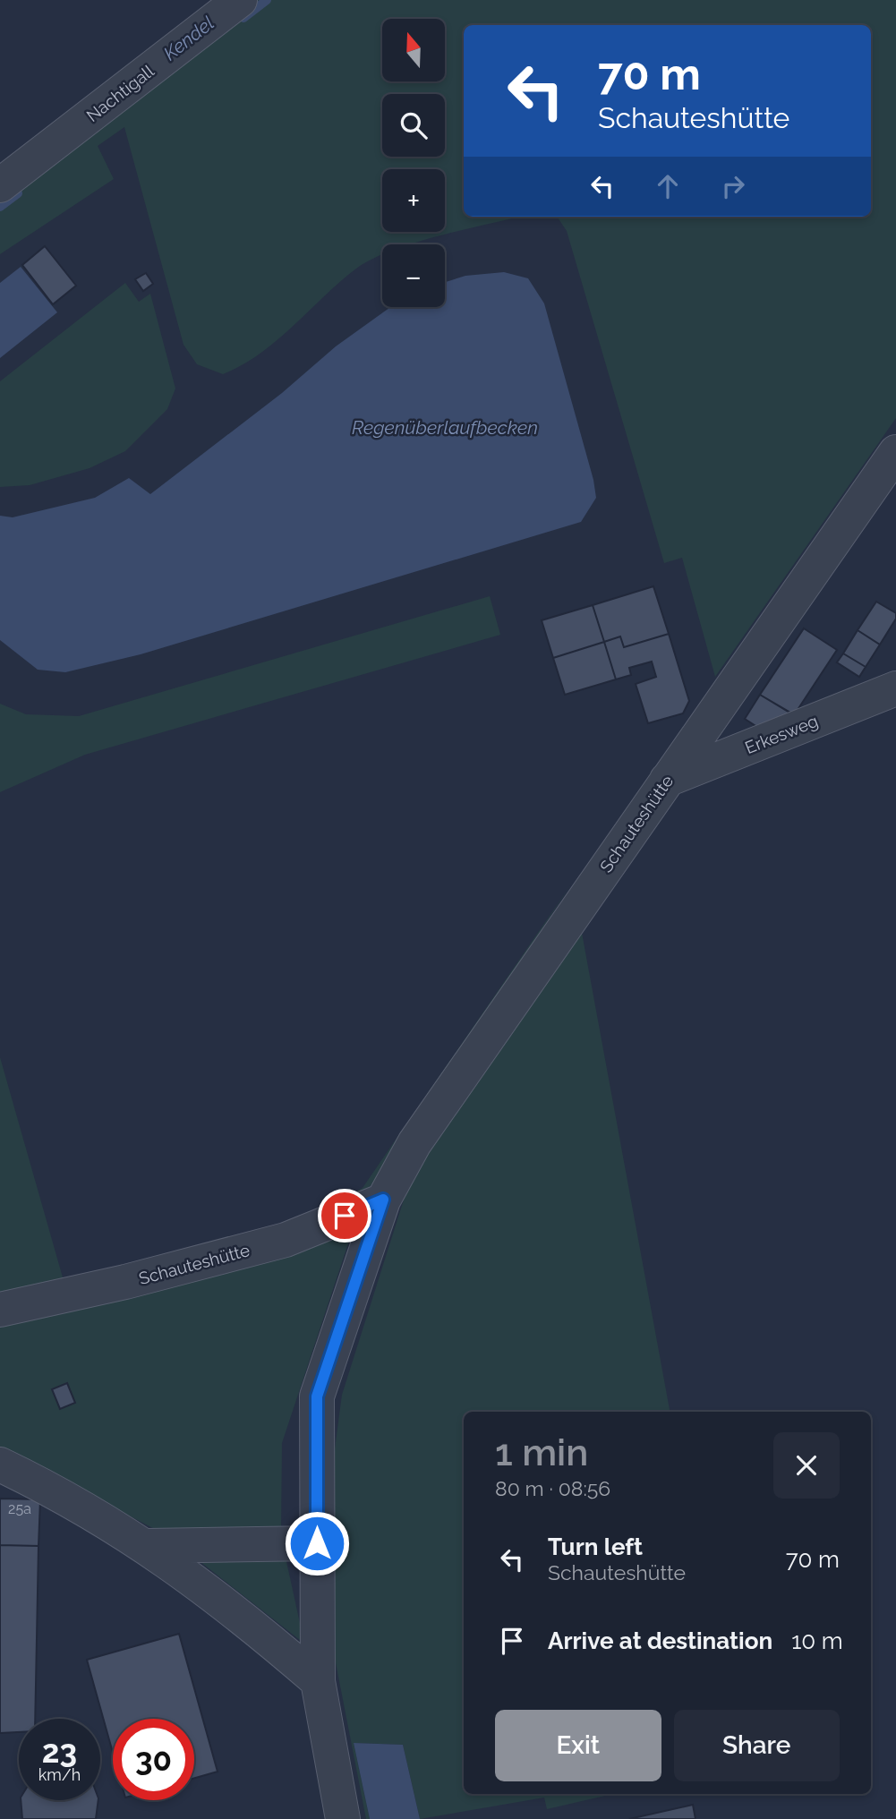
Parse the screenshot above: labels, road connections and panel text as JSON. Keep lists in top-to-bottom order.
{
  "streets": {
    "street": ["Nachtigall", "Erkesweg", "Schauteshütte"]
  },
  "crossings": [
    ["Erkesweg", "Schauteshütte"]
  ],
  "water": ["Kendel", "Regenüberlaufbecken"],
  "house_numbers": ["25a"],
  "north": "top",
  "page": {
    "map_buttons": ["+", "−"],
    "turn": ["70 m", "Schauteshütte"],
    "heading": ["1 min", "80 m · 08:56"],
    "list": [
      {
        "name": "Turn left",
        "note": "Schauteshütte",
        "value": "70 m"
      },
      {
        "name": "Arrive at destination",
        "value": "10 m"
      }
    ],
    "buttons": ["Exit", "Share"],
    "speed": "23 km/h",
    "limit": "30"
  }
}
